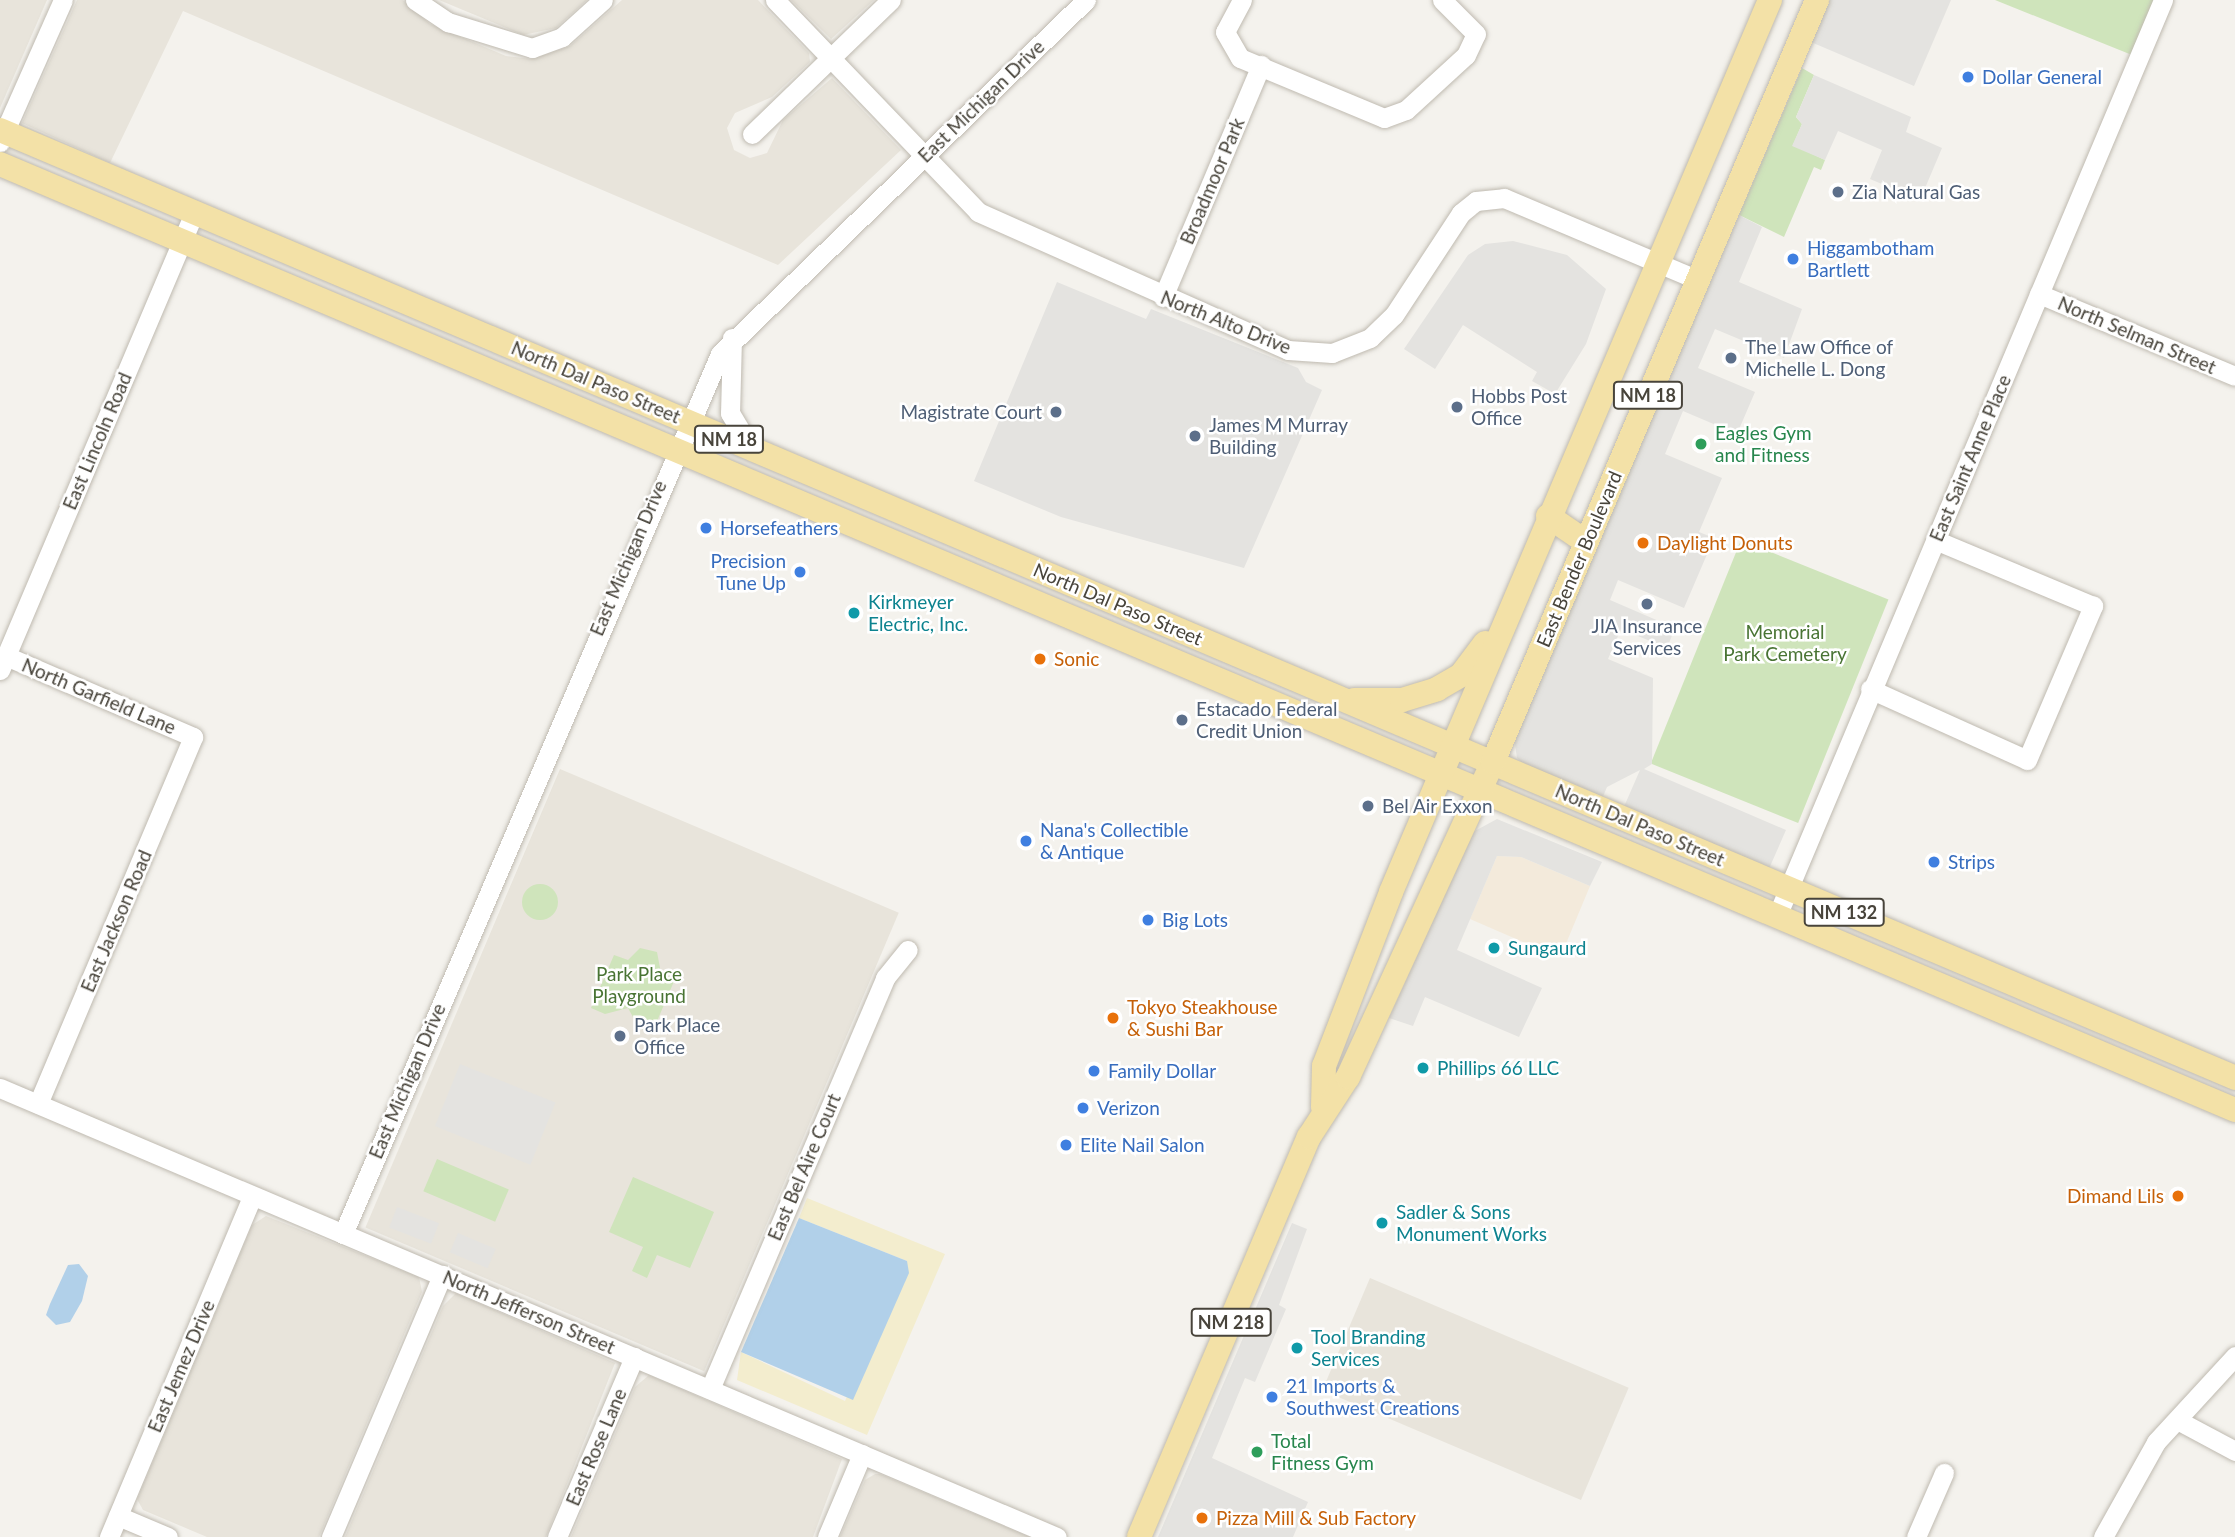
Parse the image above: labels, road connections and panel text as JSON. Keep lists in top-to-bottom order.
{
  "streets": {
    "main road": [
      "North Dal Paso Street",
      "NM 18",
      "East Bender Boulevard",
      "NM 132",
      "NM 218"
    ],
    "street": [
      "East Michigan Drive",
      "Broadmoor Park",
      "North Alto Drive",
      "North Selman Street",
      "East Lincoln Road",
      "East Saint Anne Place",
      "North Garfield Lane",
      "East Jackson Road",
      "East Bel Aire Court",
      "North Jefferson Street",
      "East Jemez Drive",
      "East Rose Lane"
    ]
  },
  "crossings": [
    ["East Michigan Drive", "North Alto Drive"],
    ["East Michigan Drive", "North Dal Paso Street"],
    ["East Michigan Drive", "North Jefferson Street"],
    ["Broadmoor Park", "North Alto Drive"],
    ["North Alto Drive", "East Bender Boulevard"],
    ["North Selman Street", "East Saint Anne Place"],
    ["North Dal Paso Street", "East Lincoln Road"],
    ["North Dal Paso Street", "East Saint Anne Place"],
    ["North Dal Paso Street", "East Bender Boulevard"],
    ["East Lincoln Road", "North Garfield Lane"],
    ["North Garfield Lane", "East Jackson Road"],
    ["East Jackson Road", "North Jefferson Street"],
    ["East Bel Aire Court", "North Jefferson Street"],
    ["North Jefferson Street", "East Jemez Drive"],
    ["North Jefferson Street", "East Rose Lane"]
  ],
  "parks": ["Memorial Park Cemetery", "Park Place Playground"],
  "places": [
    "Dollar General",
    "Zia Natural Gas",
    "Higgambotham Bartlett",
    "The Law Office of Michelle L. Dong",
    "Hobbs Post Office",
    "Magistrate Court",
    "James M Murray Building",
    "Eagles Gym and Fitness",
    "Horsefeathers",
    "Daylight Donuts",
    "Precision Tune Up",
    "JIA Insurance Services",
    "Kirkmeyer Electric, Inc.",
    "Sonic",
    "Estacado Federal Credit Union",
    "Bel Air Exxon",
    "Nana's Collectible & Antique",
    "Strips",
    "Big Lots",
    "Sungaurd",
    "Tokyo Steakhouse & Sushi Bar",
    "Park Place Office",
    "Phillips 66 LLC",
    "Family Dollar",
    "Verizon",
    "Elite Nail Salon",
    "Dimand Lils",
    "Sadler & Sons Monument Works",
    "Tool Branding Services",
    "21 Imports & Southwest Creations",
    "Total Fitness Gym",
    "Pizza Mill & Sub Factory"
  ]
}
